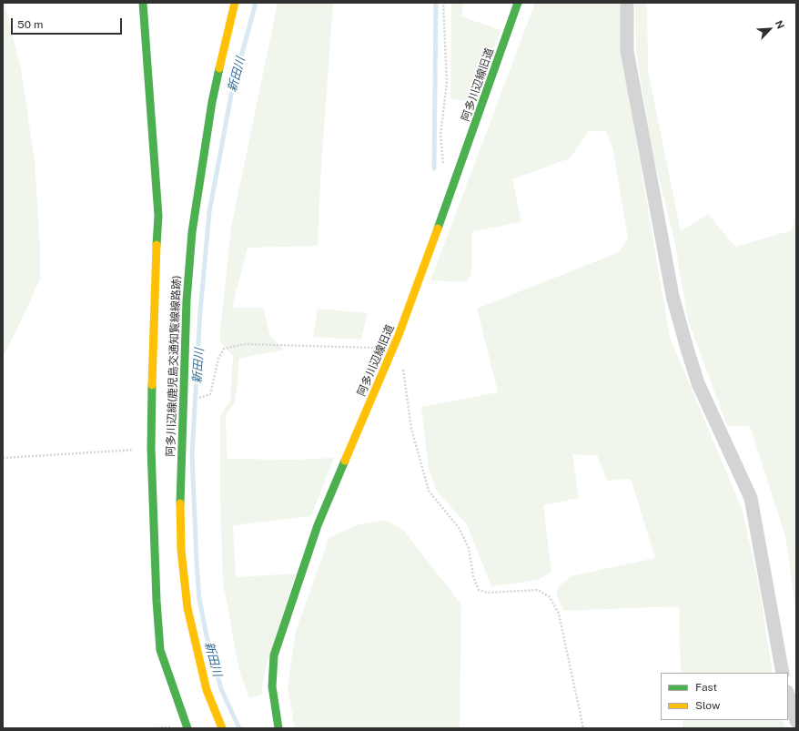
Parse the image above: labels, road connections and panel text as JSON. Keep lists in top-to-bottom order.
{
  "streets": {
    "street": ["阿多川辺線旧道", "阿多川辺線(鹿児島交通知覧線線路跡)"]
  },
  "water": ["新田川"],
  "legend": ["Fast", "Slow"],
  "scale_bar": "50 m",
  "north": "top right"
}
